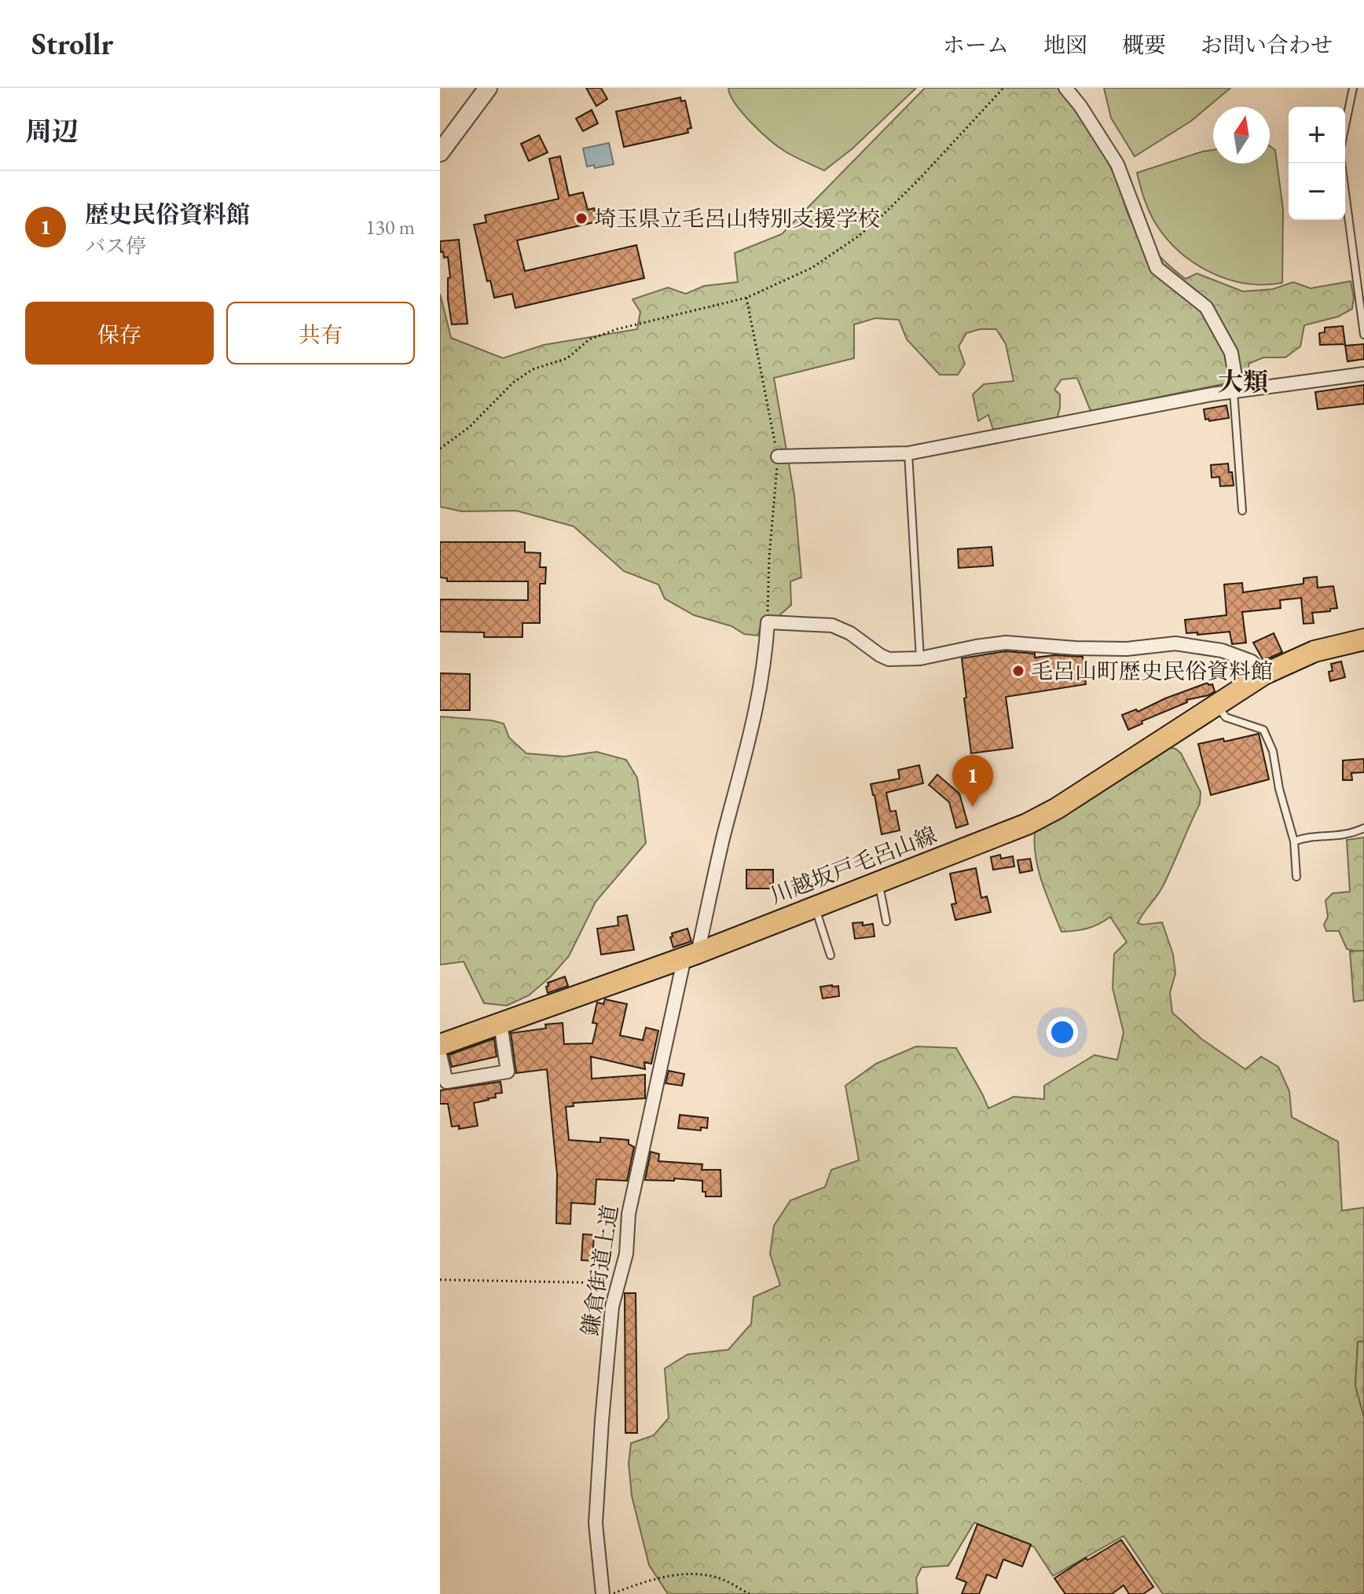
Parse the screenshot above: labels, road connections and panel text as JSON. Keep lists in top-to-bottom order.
{
  "streets": {
    "main road": ["川越坂戸毛呂山線"],
    "street": ["鎌倉街道上道"]
  },
  "crossings": [
    ["川越坂戸毛呂山線", "鎌倉街道上道"]
  ],
  "districts": ["大類"],
  "places": ["埼玉県立毛呂山特別支援学校", "毛呂山町歴史民俗資料館"],
  "north": "top",
  "page": {
    "header": "Strollr",
    "nav": [
      "ホーム",
      "地図",
      "概要",
      "お問い合わせ"
    ],
    "heading": "周辺",
    "map_buttons": ["+", "−"],
    "list": [
      {
        "mark": "1",
        "name": "歴史民俗資料館",
        "note": "バス停",
        "value": "130 m"
      }
    ],
    "buttons": ["保存", "共有"],
    "pins": "1"
  }
}
